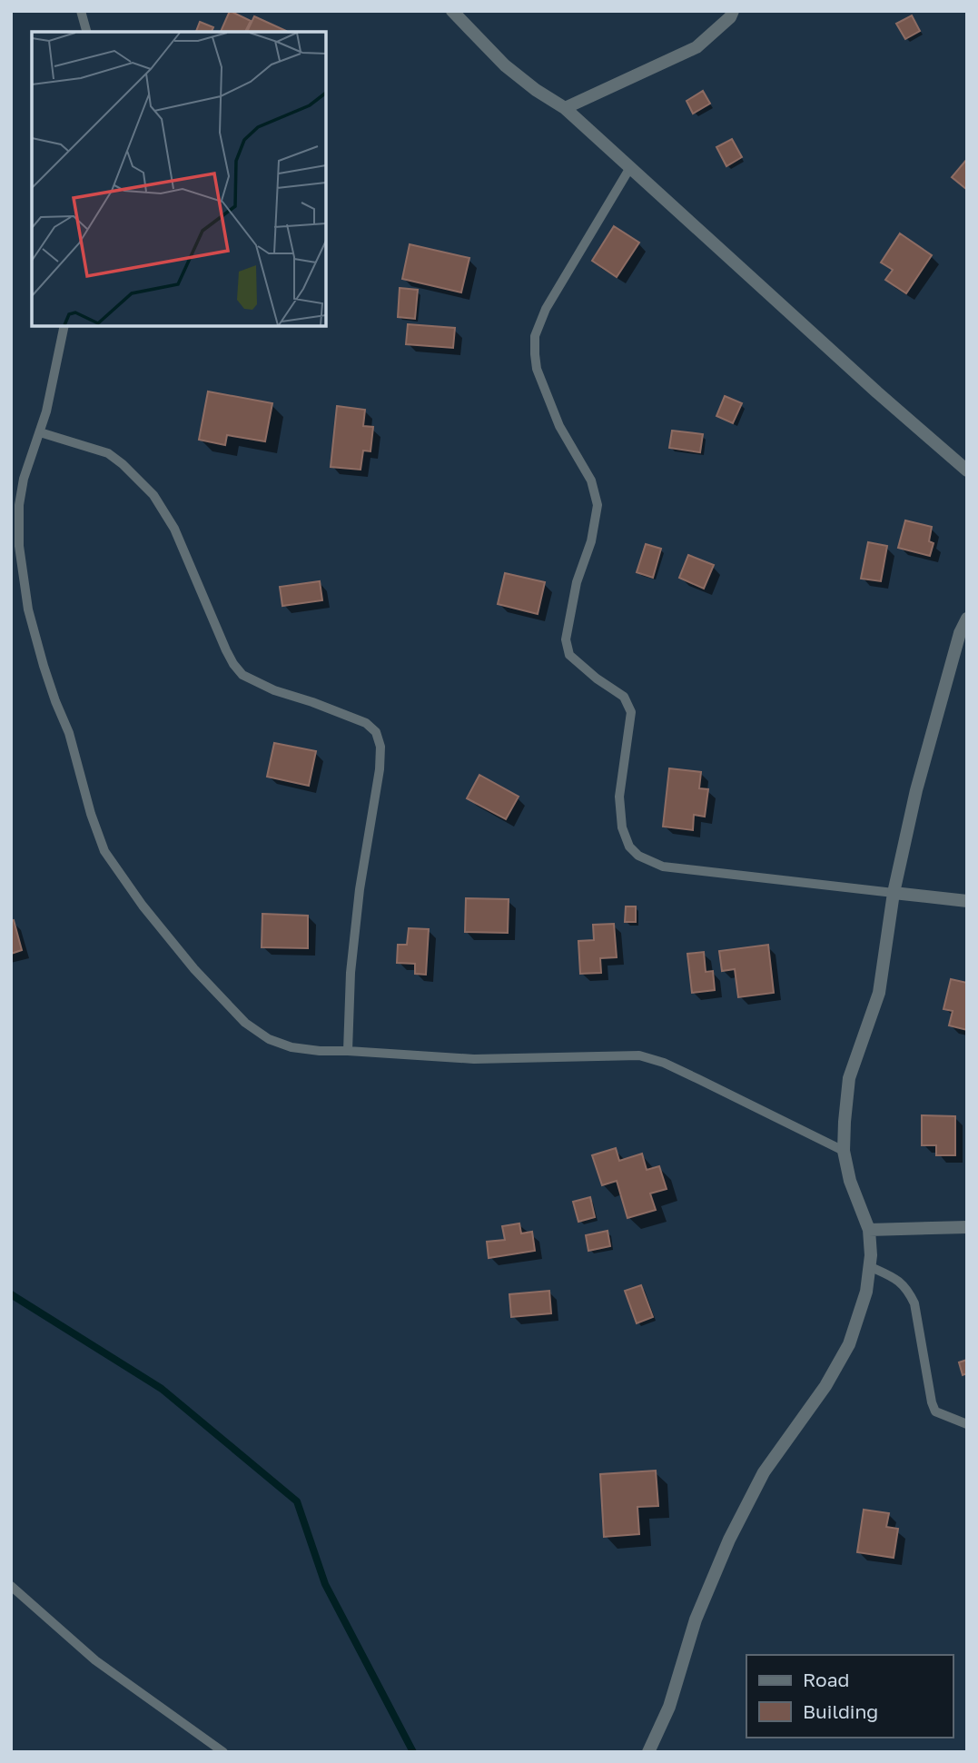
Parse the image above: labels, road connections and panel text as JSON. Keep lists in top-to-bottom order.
{
  "legend": ["Road", "Building"]
}
